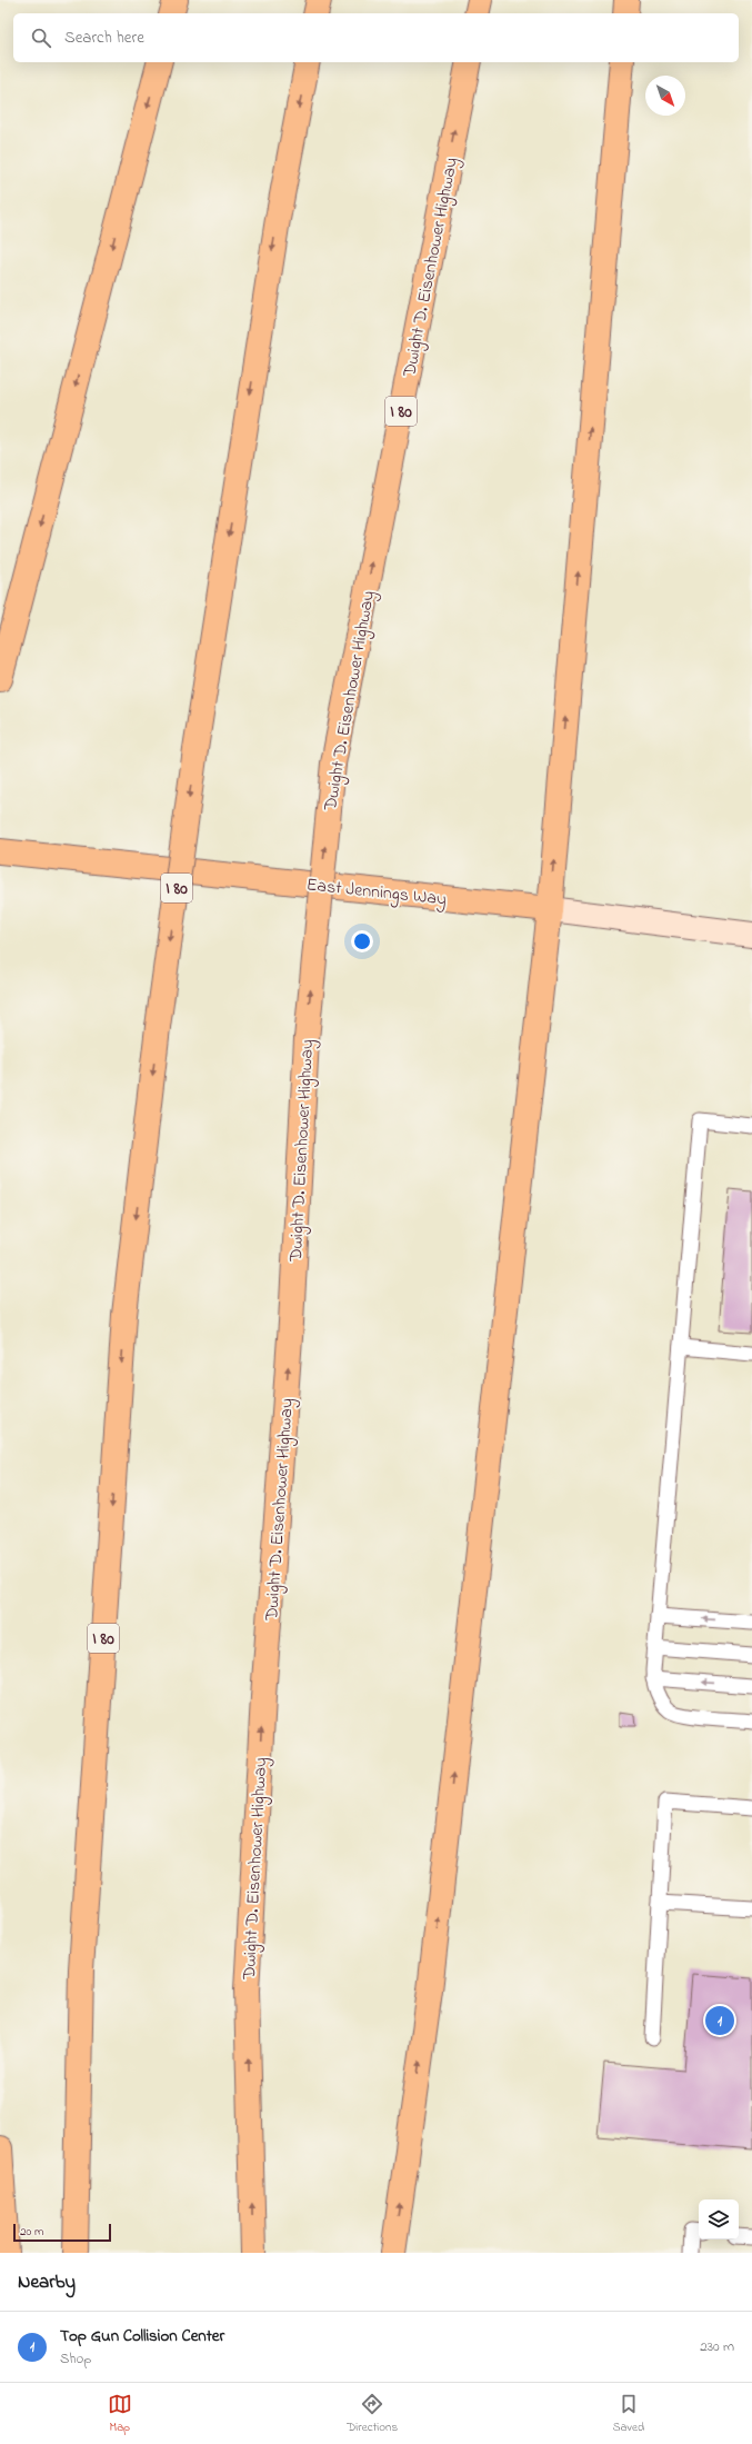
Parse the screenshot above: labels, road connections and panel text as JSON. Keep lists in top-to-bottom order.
{
  "streets": {
    "main road": ["Dwight D. Eisenhower Highway", "I 80", "East Jennings Way"]
  },
  "scale_bar": "20 m",
  "north": "bottom right",
  "page": {
    "search": "Search here",
    "pins": "1",
    "scale": "20 m",
    "heading": "Nearby",
    "list": [
      {
        "mark": "1",
        "name": "Top Gun Collision Center",
        "note": "Shop",
        "value": "230 m"
      }
    ],
    "nav": ["Map", "Directions", "Saved"]
  }
}
